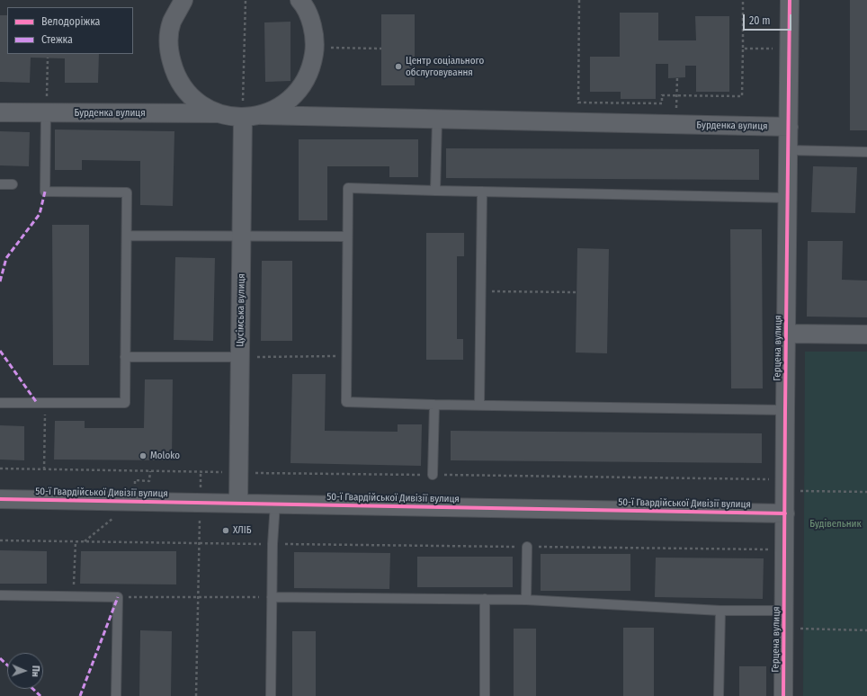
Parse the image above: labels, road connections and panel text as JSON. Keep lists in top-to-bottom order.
{
  "streets": {
    "street": [
      "Бурденка вулиця",
      "Цусімська вулиця",
      "Герцена вулиця",
      "50-ї Гвардійської Дивізії вулиця"
    ]
  },
  "crossings": [
    ["Бурденка вулиця", "Герцена вулиця"],
    ["Цусімська вулиця", "50-ї Гвардійської Дивізії вулиця"],
    ["Герцена вулиця", "50-ї Гвардійської Дивізії вулиця"]
  ],
  "parks": ["Будівельник"],
  "places": ["Центр соціального обслуговування", "Moloko", "ХЛІБ"],
  "legend": ["Велодоріжка", "Стежка"],
  "scale_bar": "20 m",
  "north": "right"
}
